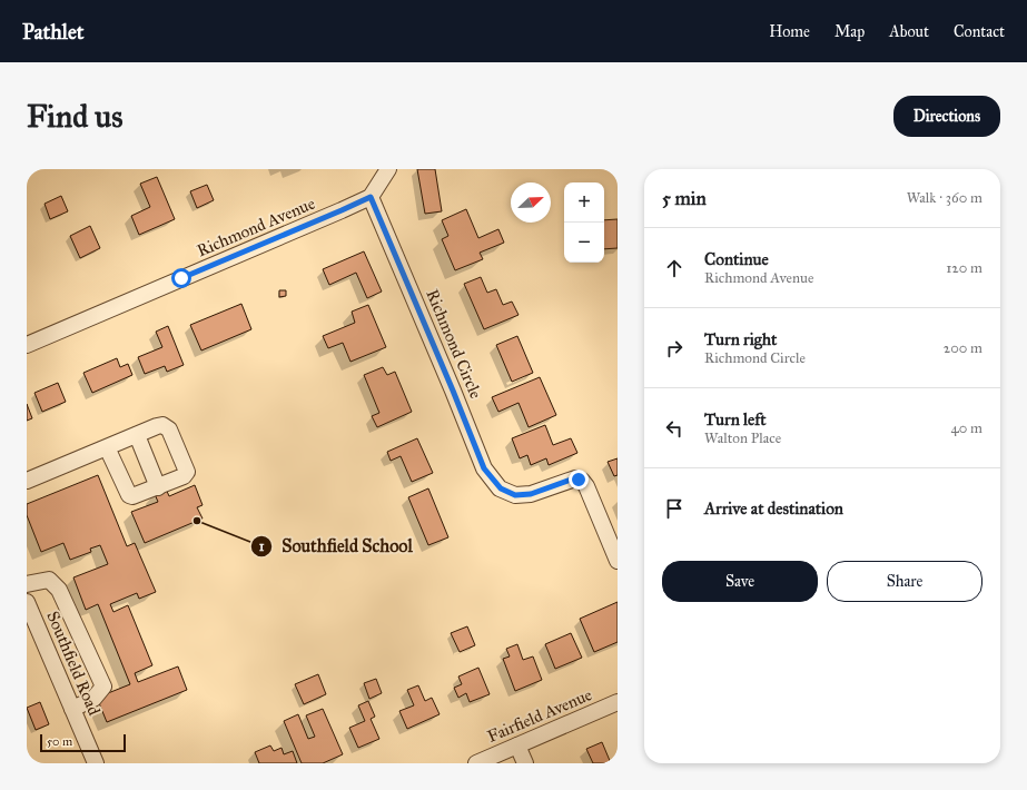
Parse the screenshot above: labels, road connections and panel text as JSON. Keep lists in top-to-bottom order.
{
  "streets": {
    "street": [
      "Richmond Avenue",
      "Richmond Circle",
      "Southfield Road",
      "Fairfield Avenue"
    ]
  },
  "crossings": [
    ["Richmond Avenue", "Richmond Circle"]
  ],
  "places": ["Southfield School"],
  "scale_bar": "50 m",
  "north": "top right",
  "page": {
    "header": "Pathlet",
    "nav": [
      "Home",
      "Map",
      "About",
      "Contact"
    ],
    "buttons": [
      "Directions",
      ["Save", "Share"]
    ],
    "title": "Find us",
    "heading": ["5 min", "Walk · 360 m"],
    "map_buttons": ["+", "−"],
    "list": [
      ["Continue", "Richmond Avenue", "120 m"],
      ["Turn right", "Richmond Circle", "200 m"],
      ["Turn left", "Walton Place", "40 m"],
      "Arrive at destination"
    ],
    "scale": "50 m"
  }
}
